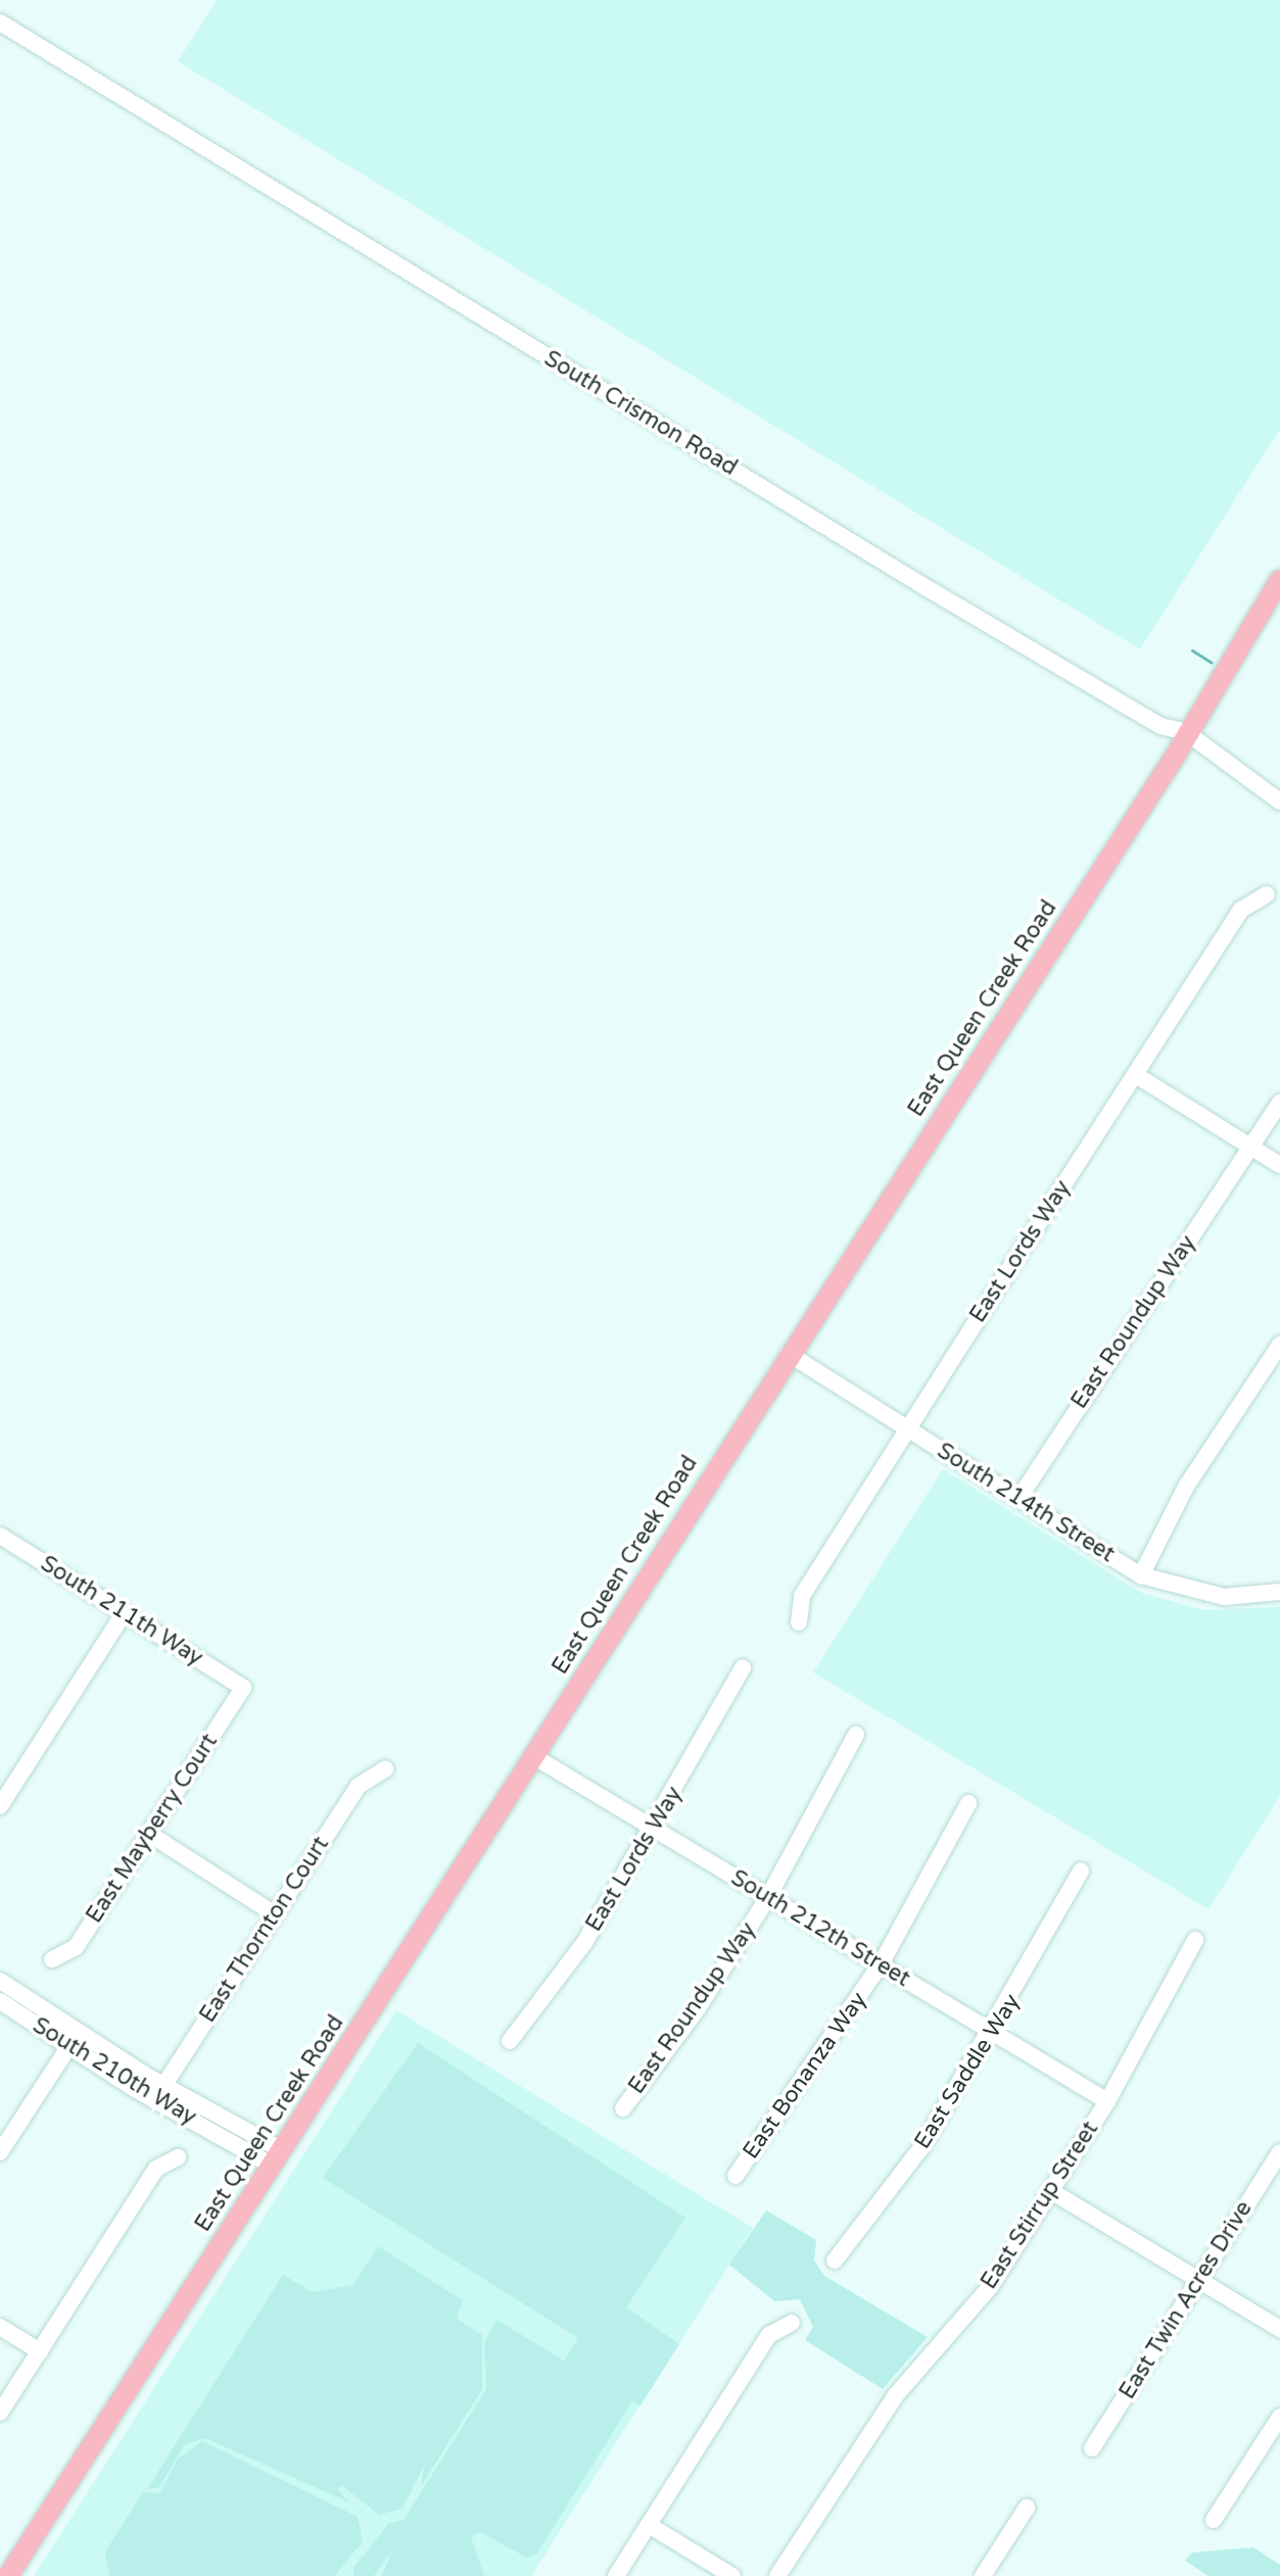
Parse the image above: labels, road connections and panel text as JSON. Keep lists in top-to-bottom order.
{
  "streets": {
    "main road": ["East Queen Creek Road"],
    "street": [
      "South Crismon Road",
      "East Lords Way",
      "East Roundup Way",
      "South 214th Street",
      "South 211th Way",
      "East Mayberry Court",
      "South 212th Street",
      "East Thornton Court",
      "South 210th Way",
      "East Saddle Way",
      "East Bonanza Way",
      "East Stirrup Street",
      "East Twin Acres Drive"
    ]
  },
  "crossings": [
    ["South Crismon Road", "East Queen Creek Road"],
    ["East Queen Creek Road", "South 214th Street"],
    ["East Queen Creek Road", "South 212th Street"],
    ["East Queen Creek Road", "South 210th Way"],
    ["East Lords Way", "South 214th Street"],
    ["East Lords Way", "South 212th Street"],
    ["East Roundup Way", "South 214th Street"],
    ["East Roundup Way", "South 212th Street"],
    ["South 211th Way", "East Mayberry Court"],
    ["South 212th Street", "East Saddle Way"],
    ["South 212th Street", "East Bonanza Way"],
    ["South 212th Street", "East Stirrup Street"],
    ["East Thornton Court", "South 210th Way"]
  ]
}
